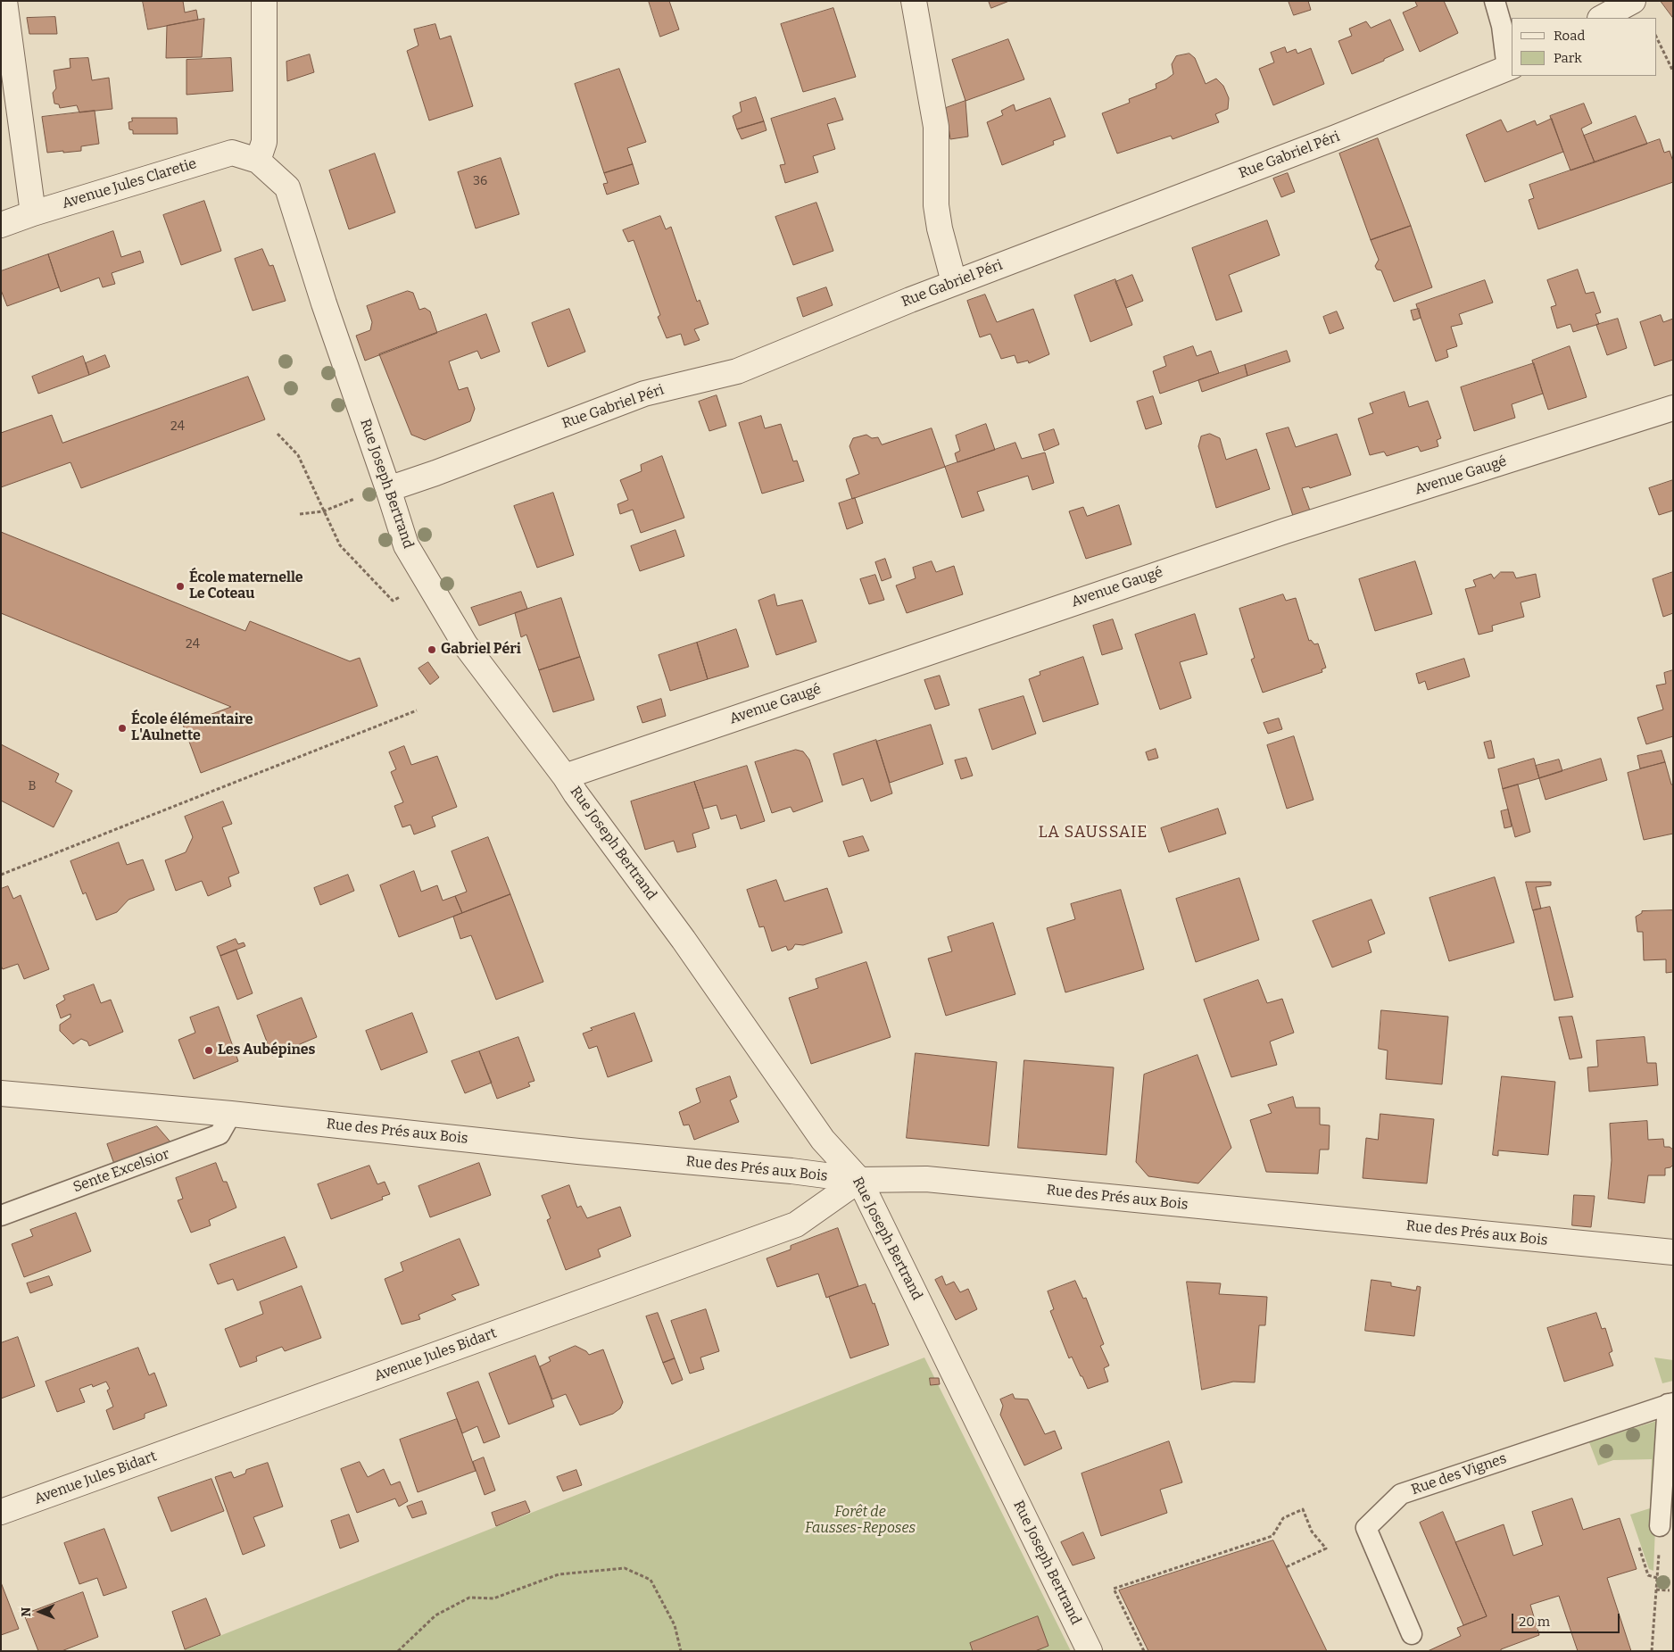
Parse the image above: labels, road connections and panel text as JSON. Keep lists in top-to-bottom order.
{
  "streets": {
    "street": [
      "Rue Gabriel Péri",
      "Avenue Jules Claretie",
      "Avenue Gaugé",
      "Rue Joseph Bertrand",
      "Rue des Prés aux Bois",
      "Avenue Jules Bidart"
    ],
    "lane": ["Sente Excelsior", "Rue des Vignes"]
  },
  "crossings": [
    ["Rue Gabriel Péri", "Rue Joseph Bertrand"],
    ["Avenue Jules Claretie", "Rue Joseph Bertrand"],
    ["Avenue Gaugé", "Rue Joseph Bertrand"],
    ["Rue Joseph Bertrand", "Rue des Prés aux Bois"],
    ["Rue Joseph Bertrand", "Avenue Jules Bidart"],
    ["Rue des Prés aux Bois", "Sente Excelsior"],
    ["Rue des Prés aux Bois", "Avenue Jules Bidart"]
  ],
  "districts": ["LA SAUSSAIE"],
  "parks": ["Forêt de Fausses-Reposes"],
  "places": [
    "École maternelle Le Coteau",
    "Gabriel Péri",
    "École élémentaire L'Aulnette",
    "Les Aubépines"
  ],
  "house_numbers": [
    "36",
    "24",
    "24",
    "B"
  ],
  "legend": ["Road", "Park"],
  "scale_bar": "20 m",
  "north": "left"
}
